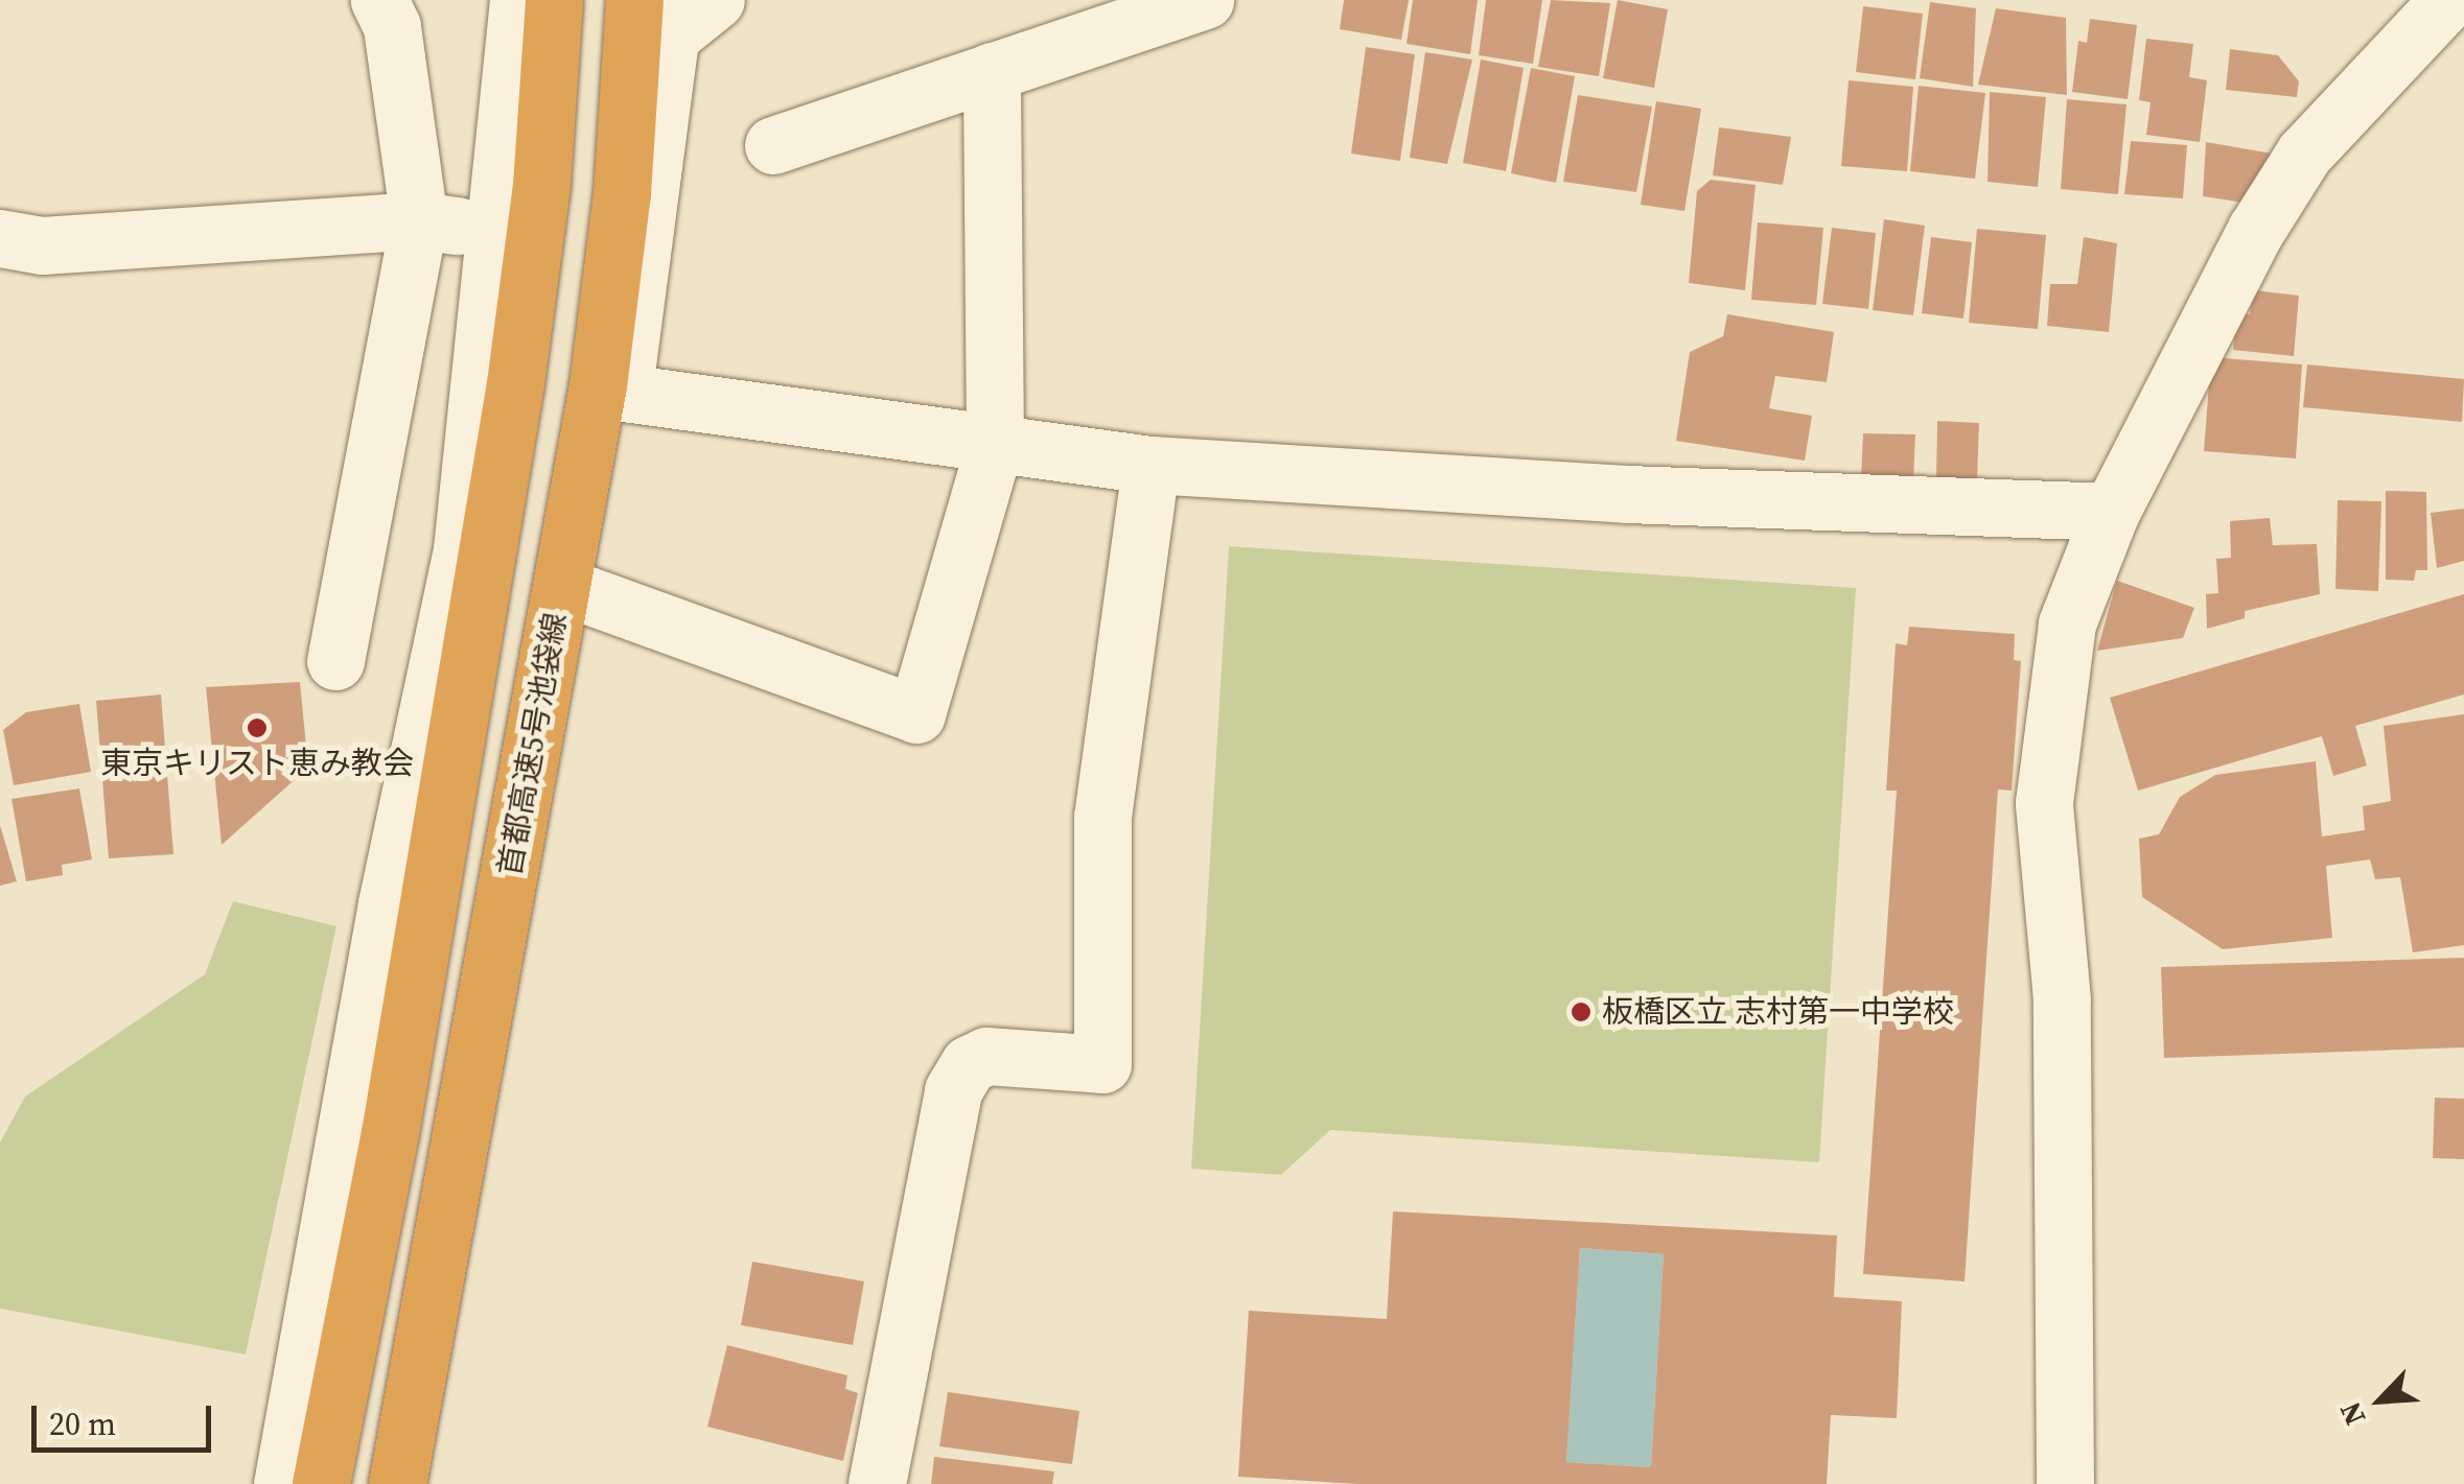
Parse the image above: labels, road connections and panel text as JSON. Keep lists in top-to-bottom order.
{
  "streets": {
    "highway": ["首都高速5号池袋線"]
  },
  "places": ["東京キリスト恵み教会", "板橋区立 志村第一中学校"],
  "scale_bar": "20 m",
  "north": "bottom left"
}
